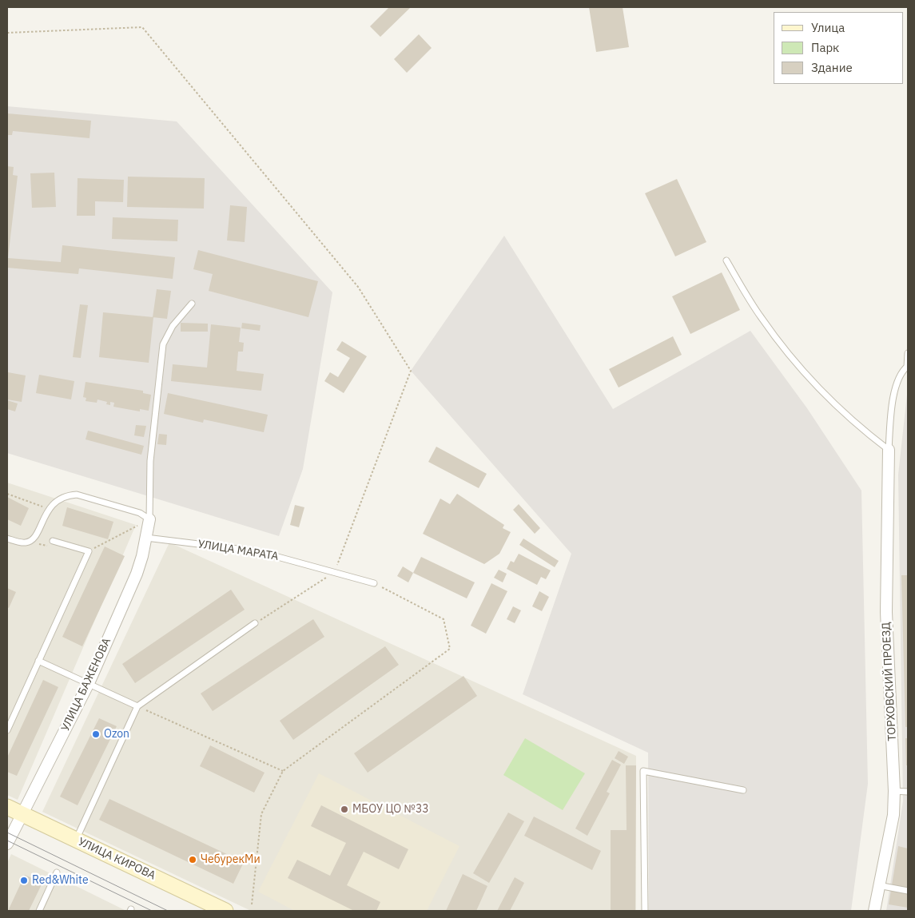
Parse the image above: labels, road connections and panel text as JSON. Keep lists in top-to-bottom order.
{
  "streets": {
    "street": ["ТОРХОВСКИЙ ПРОЕЗД", "УЛИЦА БАЖЕНОВА", "УЛИЦА КИРОВА"],
    "lane": ["УЛИЦА МАРАТА"]
  },
  "crossings": [
    ["УЛИЦА МАРАТА", "УЛИЦА БАЖЕНОВА"],
    ["УЛИЦА БАЖЕНОВА", "УЛИЦА КИРОВА"]
  ],
  "places": [
    "Ozon",
    "МБОУ ЦО №33",
    "ЧебурекМи",
    "Red&White"
  ],
  "legend": ["Улица", "Парк", "Здание"]
}
